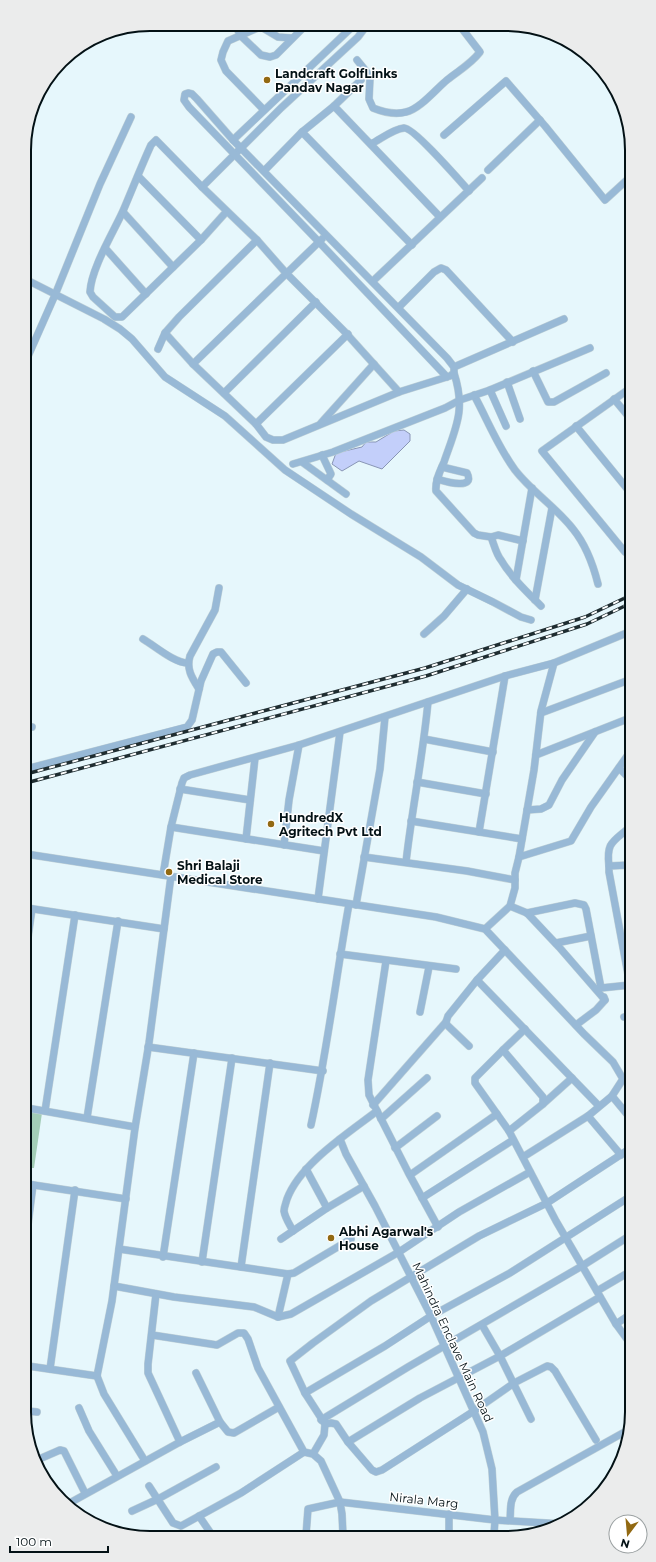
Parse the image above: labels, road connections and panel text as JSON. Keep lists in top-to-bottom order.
{
  "streets": {
    "street": ["Mahindra Enclave Main Road", "Nirala Marg"]
  },
  "crossings": [
    ["Mahindra Enclave Main Road", "Nirala Marg"]
  ],
  "places": [
    "Landcraft GolfLinks Pandav Nagar",
    "HundredX Agritech Pvt Ltd",
    "Shri Balaji Medical Store",
    "Abhi Agarwal's House"
  ],
  "scale_bar": "100 m",
  "north": "bottom"
}
